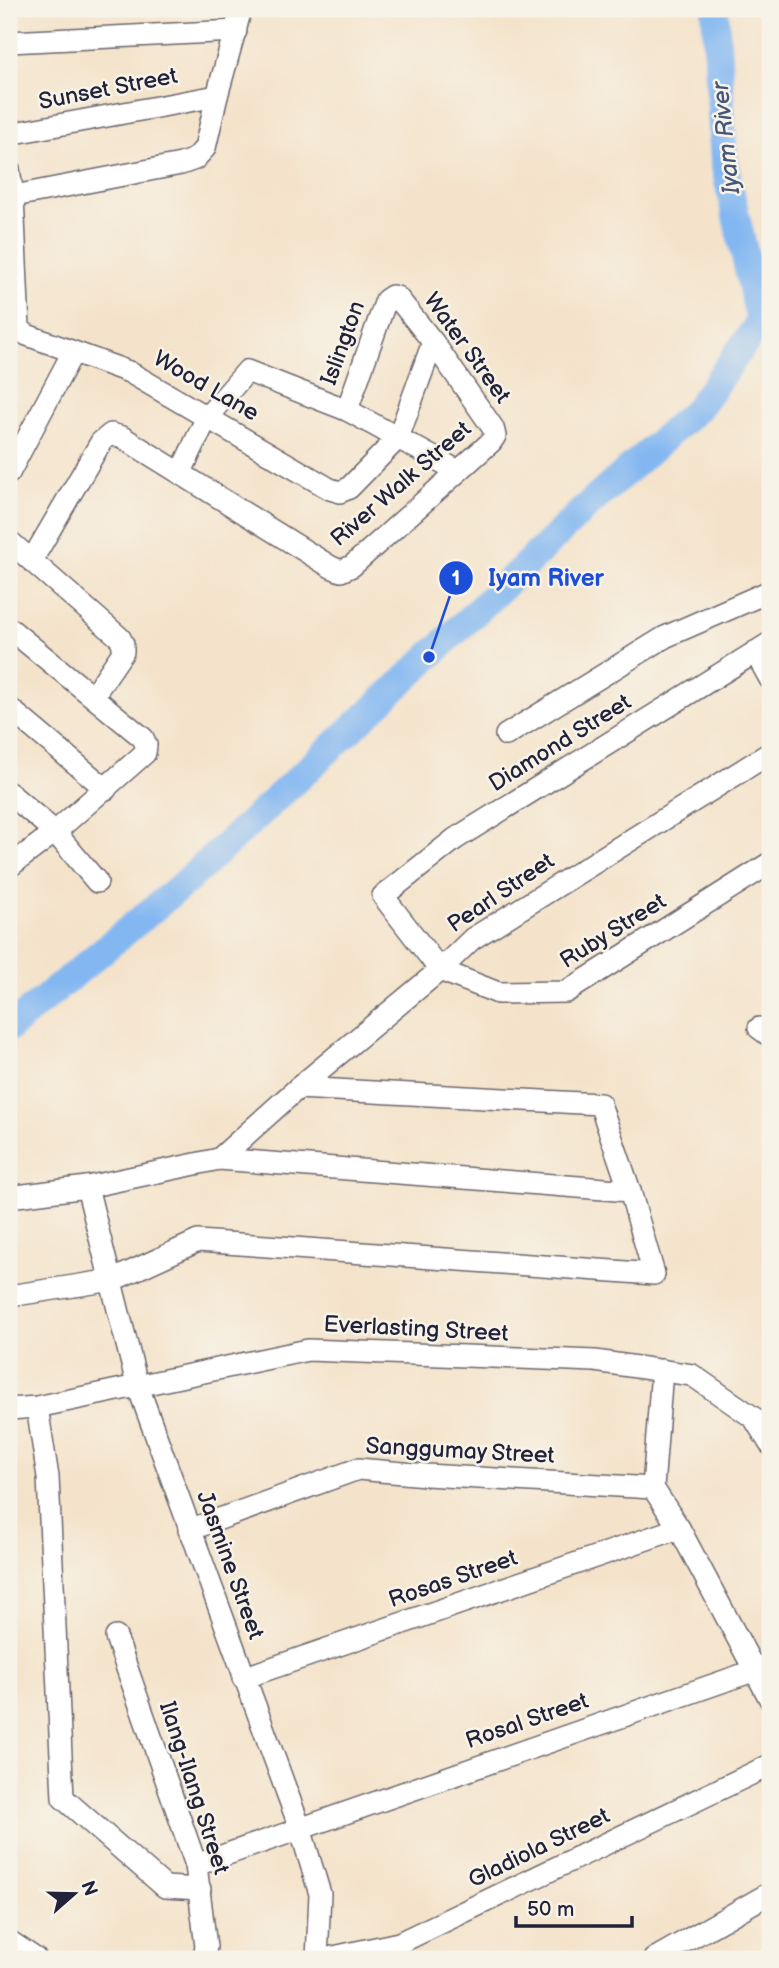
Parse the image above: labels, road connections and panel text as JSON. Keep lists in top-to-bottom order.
{
  "streets": {
    "street": [
      "Sunset Street",
      "Islington",
      "Water Street",
      "Wood Lane",
      "River Walk Street",
      "Diamond Street",
      "Pearl Street",
      "Ruby Street",
      "Everlasting Street",
      "Sanggumay Street",
      "Jasmine Street",
      "Rosas Street",
      "Rosal Street",
      "Ilang-Ilang Street",
      "Gladiola Street"
    ]
  },
  "crossings": [
    ["Islington", "Water Street"],
    ["Water Street", "Wood Lane"],
    ["Water Street", "River Walk Street"],
    ["Diamond Street", "Pearl Street"],
    ["Diamond Street", "Ruby Street"],
    ["Pearl Street", "Ruby Street"],
    ["Everlasting Street", "Jasmine Street"],
    ["Sanggumay Street", "Jasmine Street"],
    ["Jasmine Street", "Rosas Street"],
    ["Jasmine Street", "Rosal Street"],
    ["Rosal Street", "Ilang-Ilang Street"]
  ],
  "water": ["Iyam River"],
  "places": ["Iyam River"],
  "scale_bar": "50 m",
  "north": "right"
}
